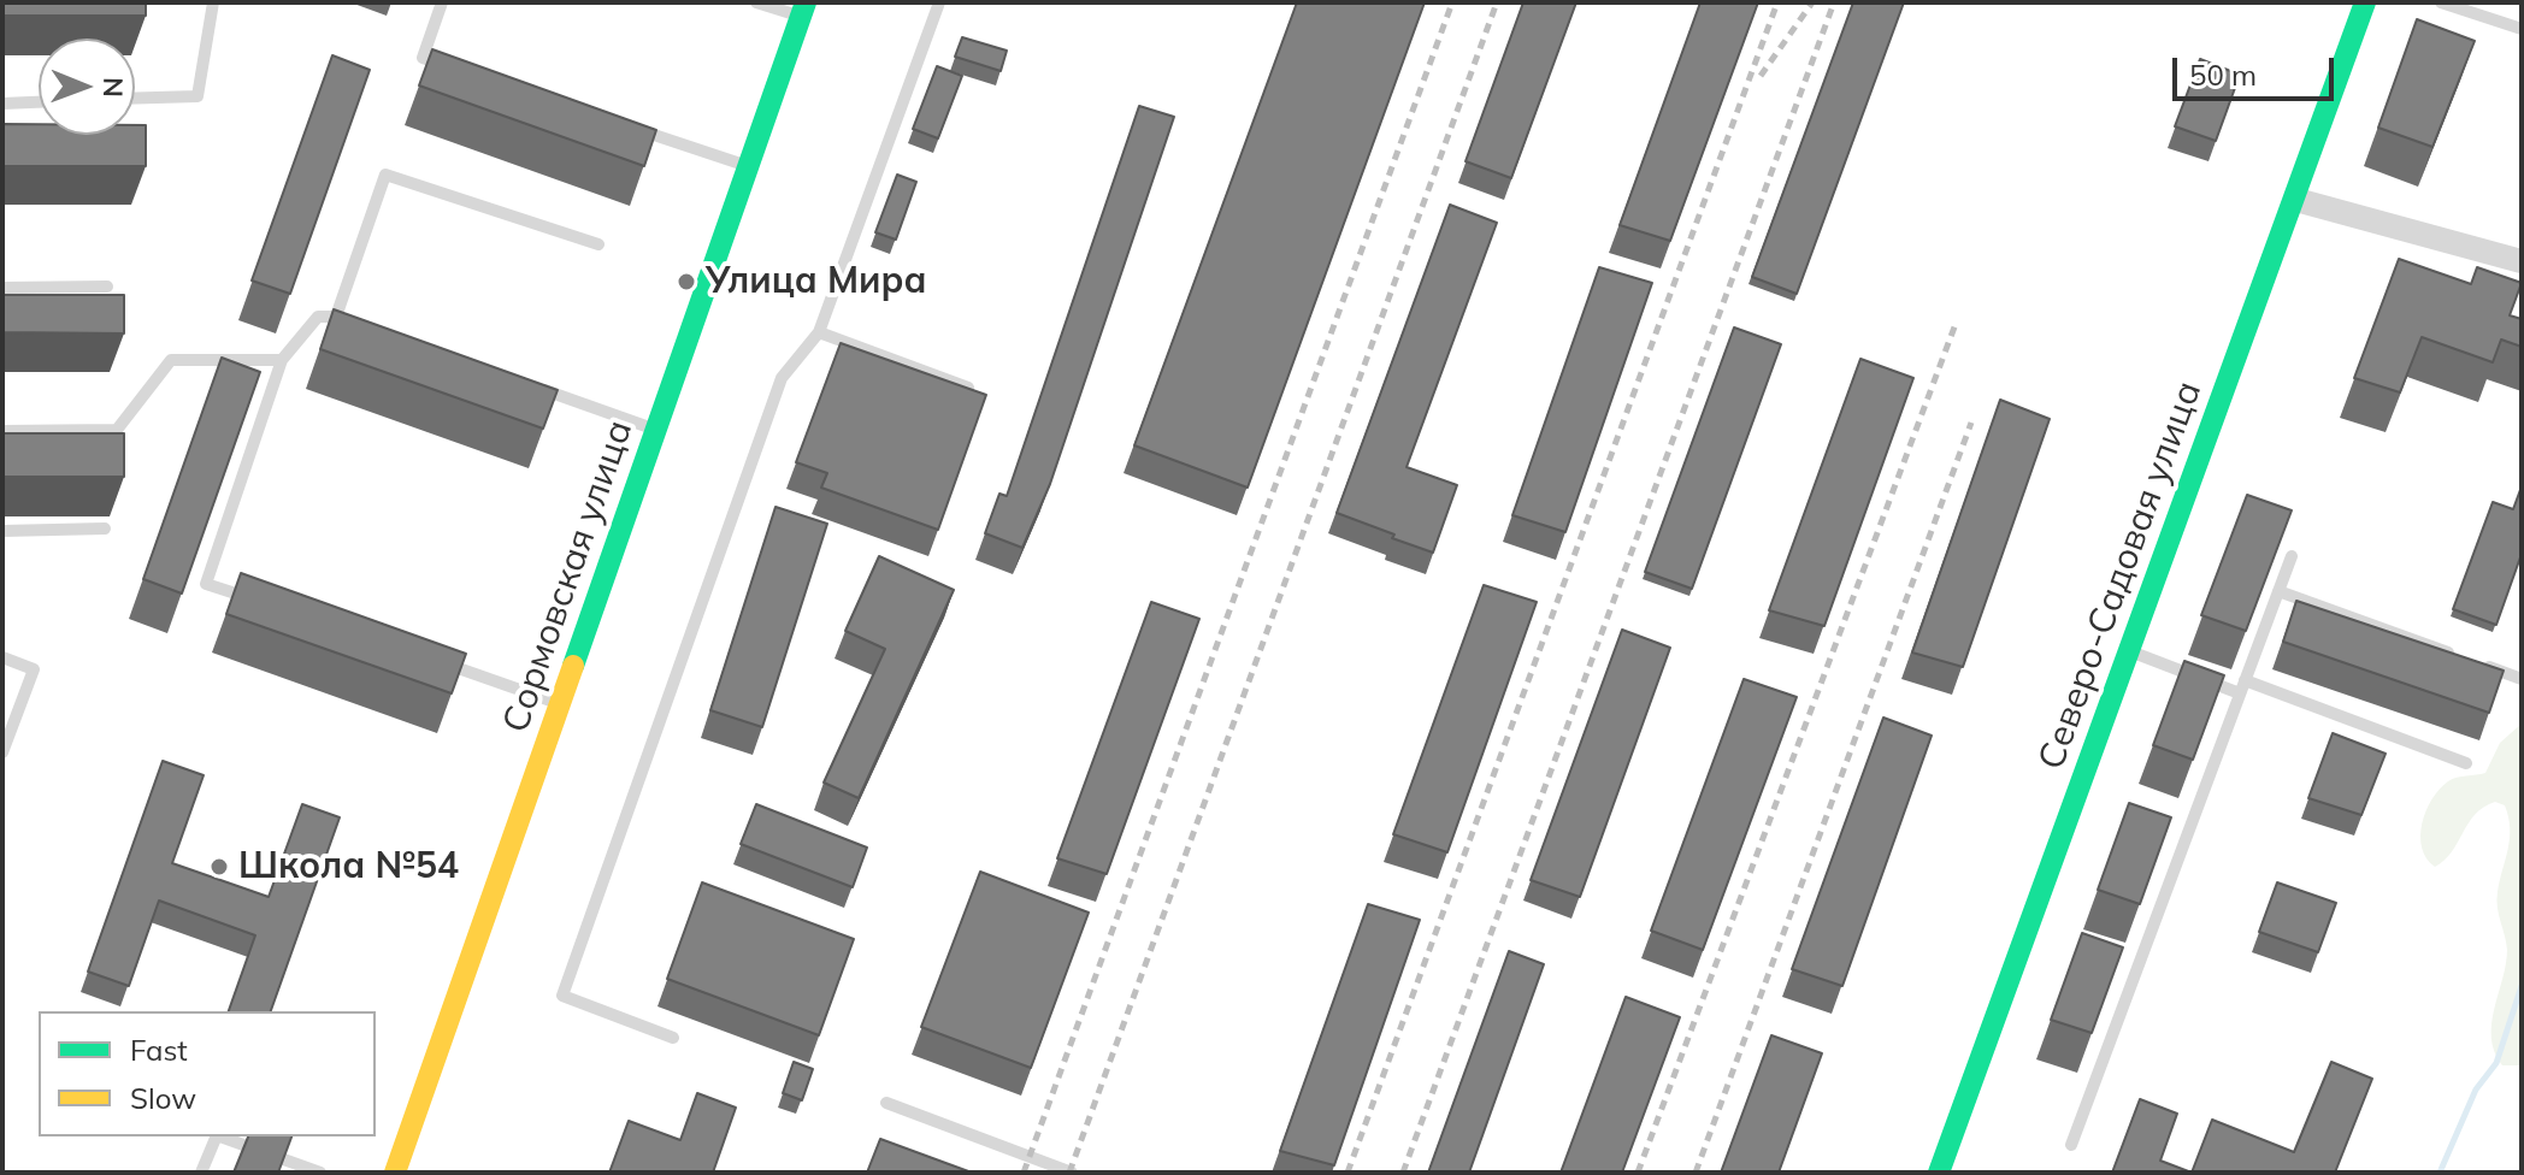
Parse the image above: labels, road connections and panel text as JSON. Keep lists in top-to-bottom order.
{
  "streets": {
    "street": ["Северо-Садовая улица", "Сормовская улица"]
  },
  "places": ["Улица Мира", "Школа №54"],
  "legend": ["Fast", "Slow"],
  "scale_bar": "50 m",
  "north": "right"
}
